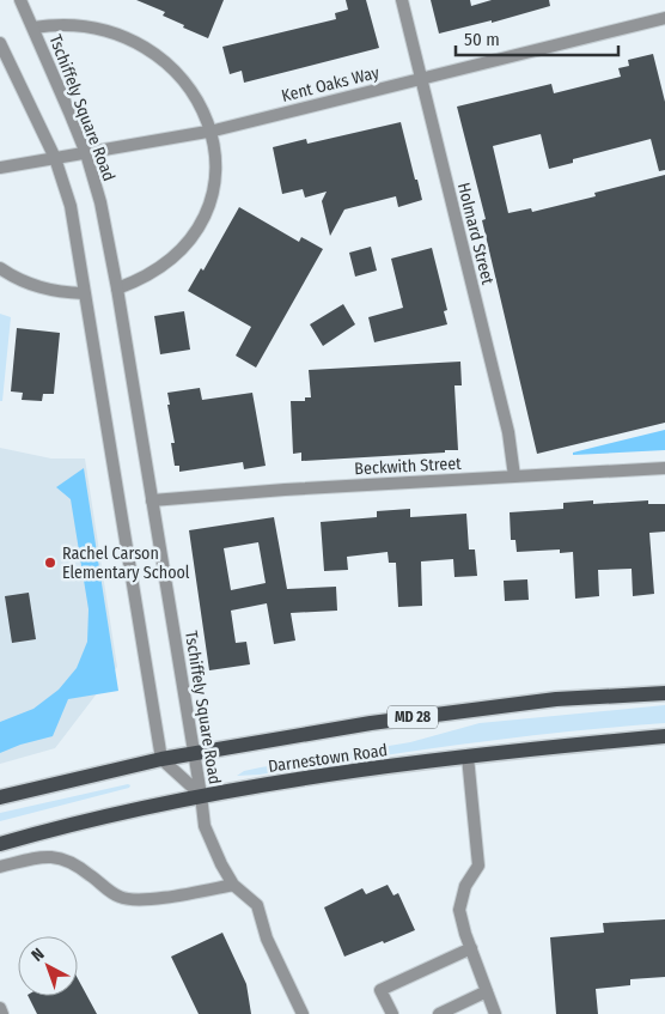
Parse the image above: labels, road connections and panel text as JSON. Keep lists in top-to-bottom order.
{
  "streets": {
    "main road": ["MD 28", "Darnestown Road"],
    "street": [
      "Kent Oaks Way",
      "Tschiffely Square Road",
      "Holmard Street",
      "Beckwith Street"
    ]
  },
  "crossings": [
    ["Kent Oaks Way", "Tschiffely Square Road"],
    ["Kent Oaks Way", "Holmard Street"],
    ["Tschiffely Square Road", "Beckwith Street"],
    ["Tschiffely Square Road", "Darnestown Road"],
    ["Holmard Street", "Beckwith Street"]
  ],
  "places": ["Rachel Carson Elementary School"],
  "scale_bar": "50 m",
  "north": "top left"
}
